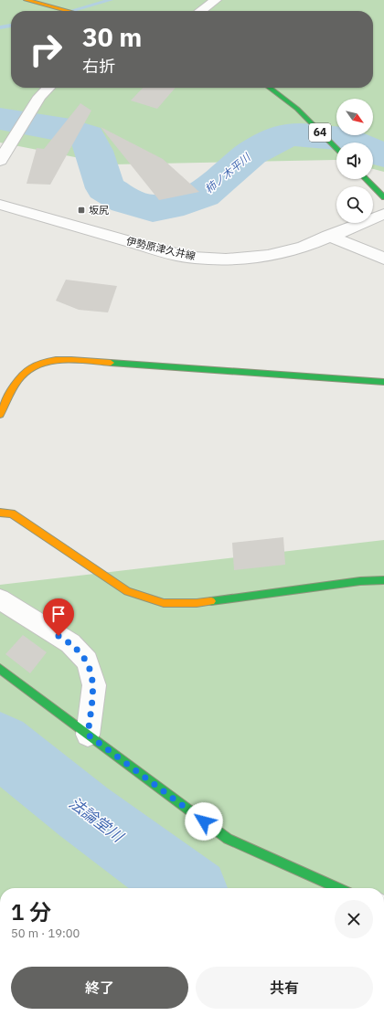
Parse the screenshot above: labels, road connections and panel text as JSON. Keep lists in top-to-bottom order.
{
  "streets": {
    "street": ["64", "伊勢原津久井線"]
  },
  "water": ["柿ノ木平川", "法論堂川"],
  "places": {
    "transit": ["坂尻"]
  },
  "north": "bottom right",
  "page": {
    "turn": ["30 m", "右折"],
    "heading": ["1 分", "50 m · 19:00"],
    "buttons": ["終了", "共有"]
  }
}
